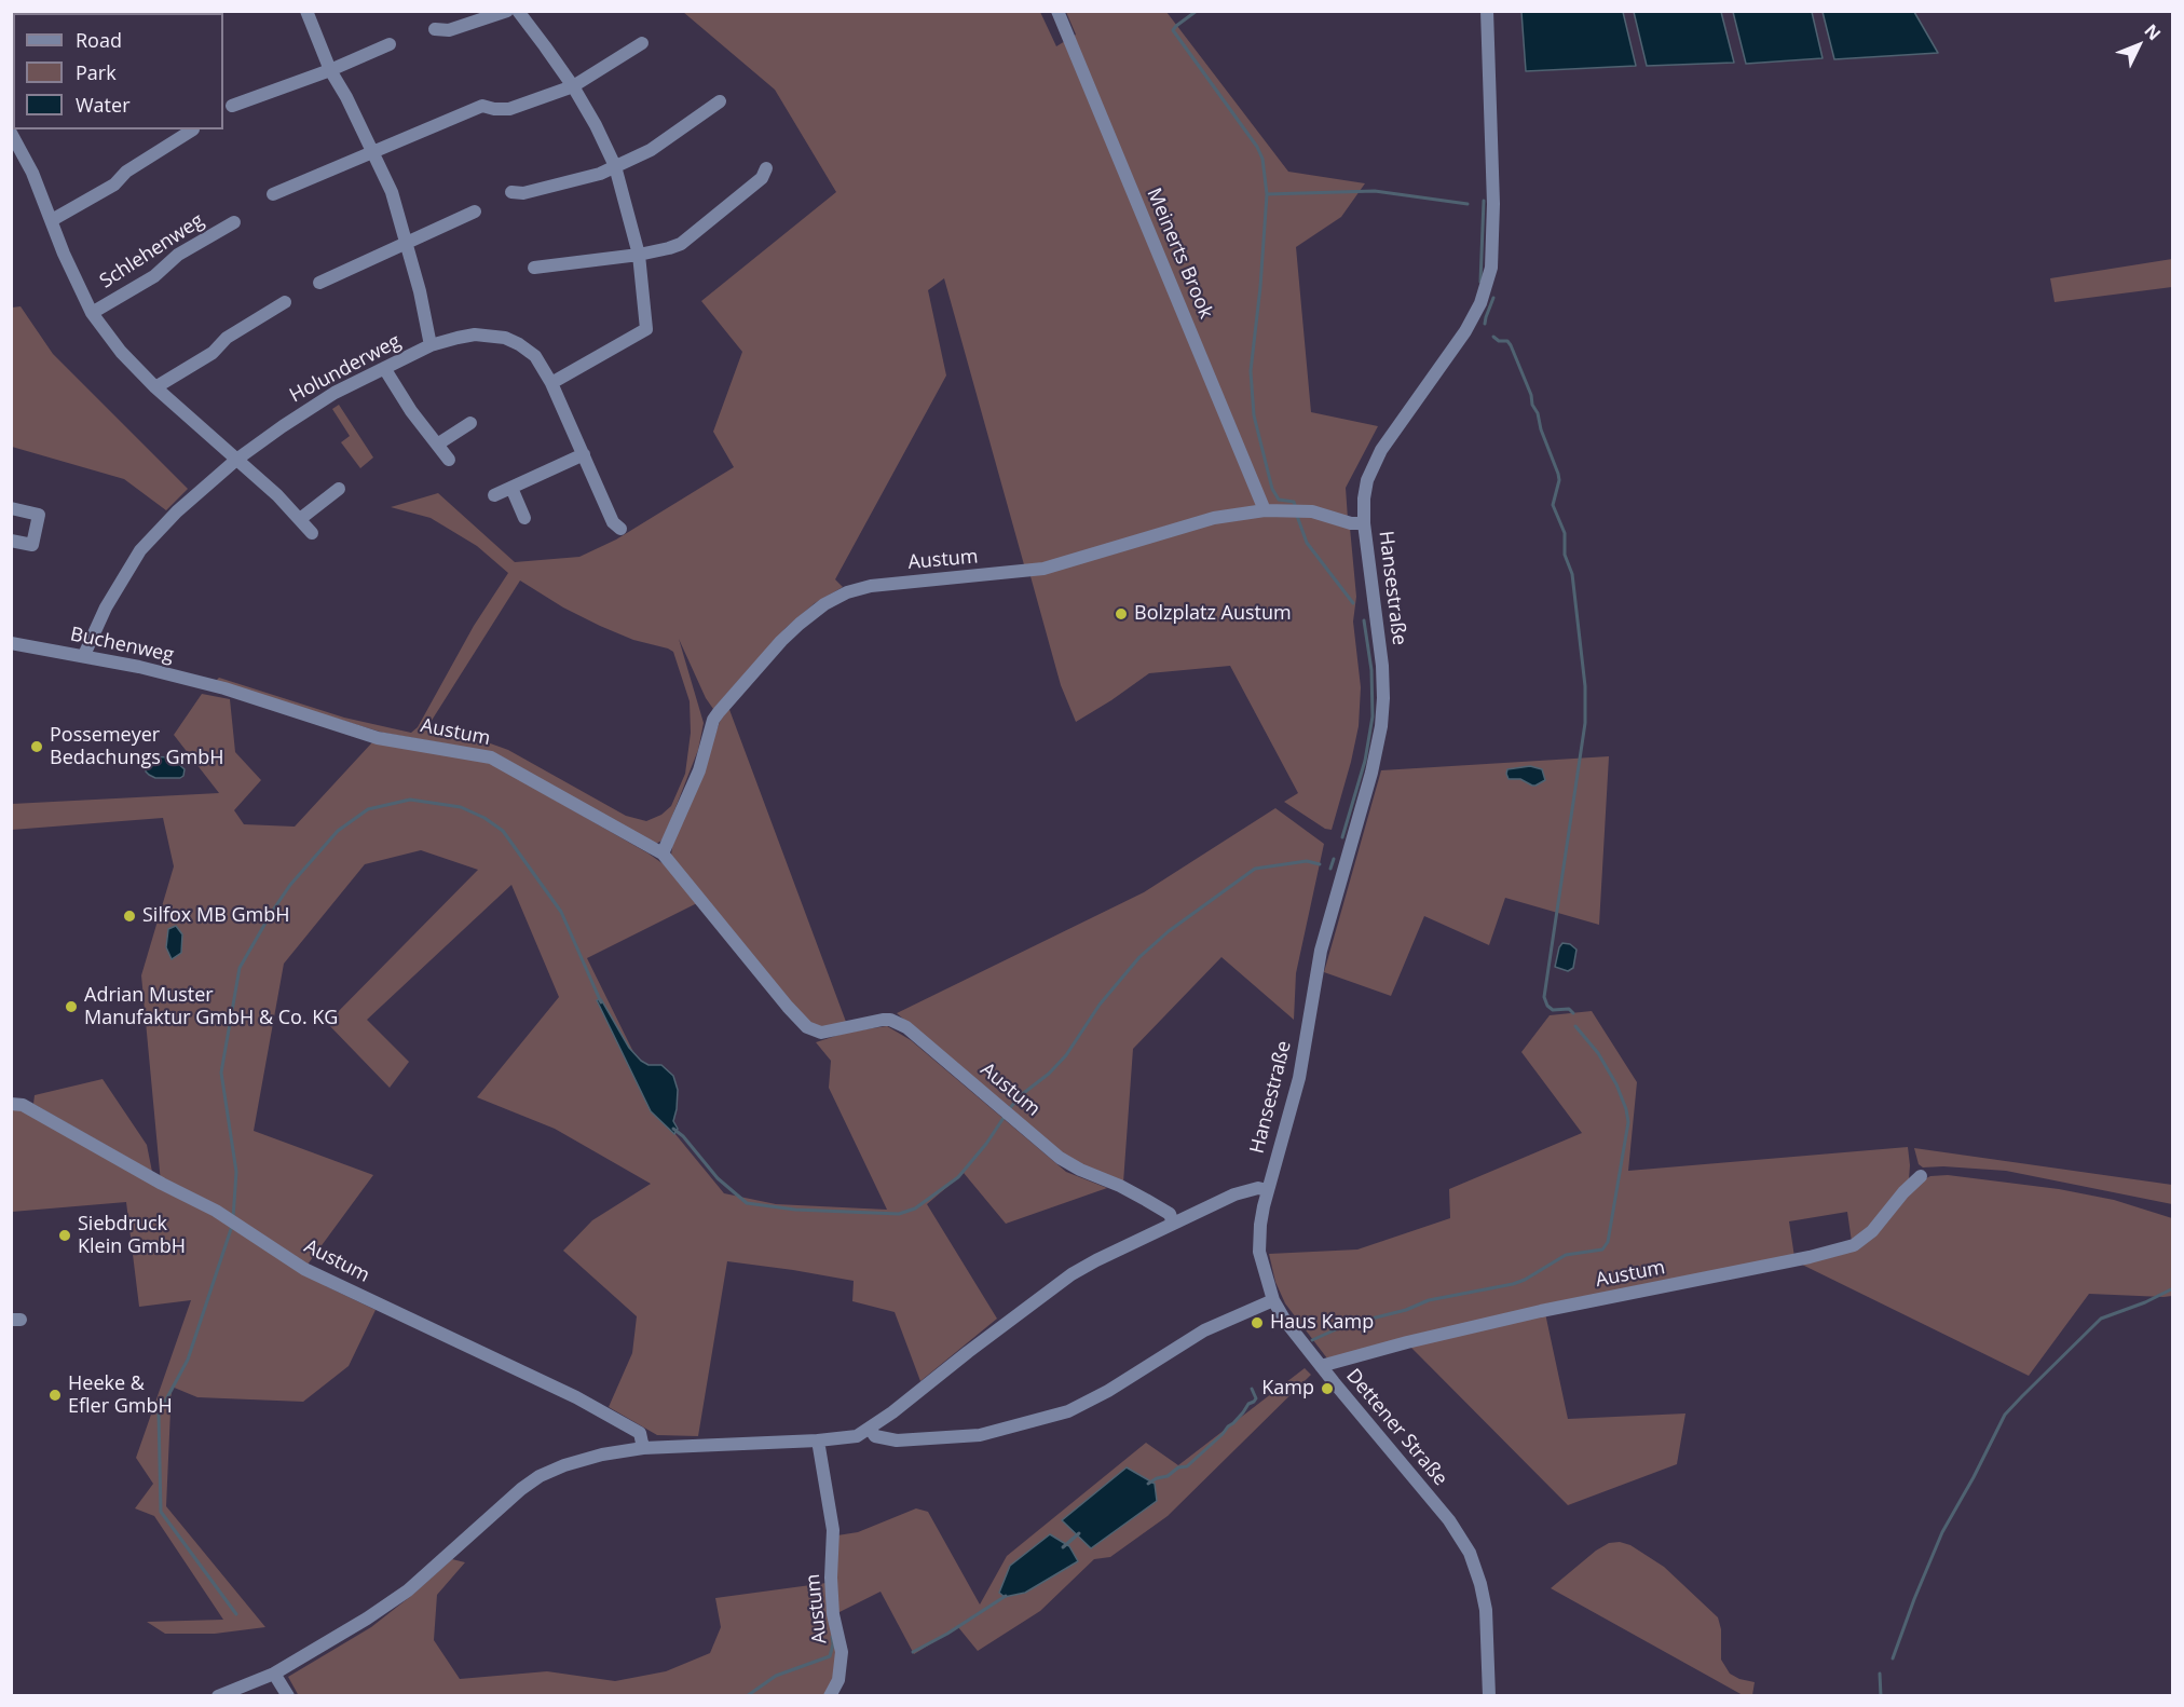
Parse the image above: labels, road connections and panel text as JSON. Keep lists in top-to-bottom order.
{
  "streets": {
    "street": [
      "Schlehenweg",
      "Meinerts Brook",
      "Holunderweg",
      "Austum",
      "Hansestraße",
      "Buchenweg",
      "Dettener Straße"
    ]
  },
  "crossings": [
    ["Schlehenweg", "Holunderweg"],
    ["Meinerts Brook", "Austum"],
    ["Holunderweg", "Buchenweg"],
    ["Austum", "Hansestraße"],
    ["Austum", "Buchenweg"],
    ["Austum", "Dettener Straße"],
    ["Hansestraße", "Dettener Straße"]
  ],
  "places": [
    "Bolzplatz Austum",
    "Possemeyer Bedachungs GmbH",
    "Silfox MB GmbH",
    "Adrian Muster Manufaktur GmbH & Co. KG",
    "Siebdruck Klein GmbH",
    "Haus Kamp",
    "Kamp",
    "Heeke & Efler GmbH"
  ],
  "legend": ["Road", "Park", "Water"],
  "north": "top right"
}
